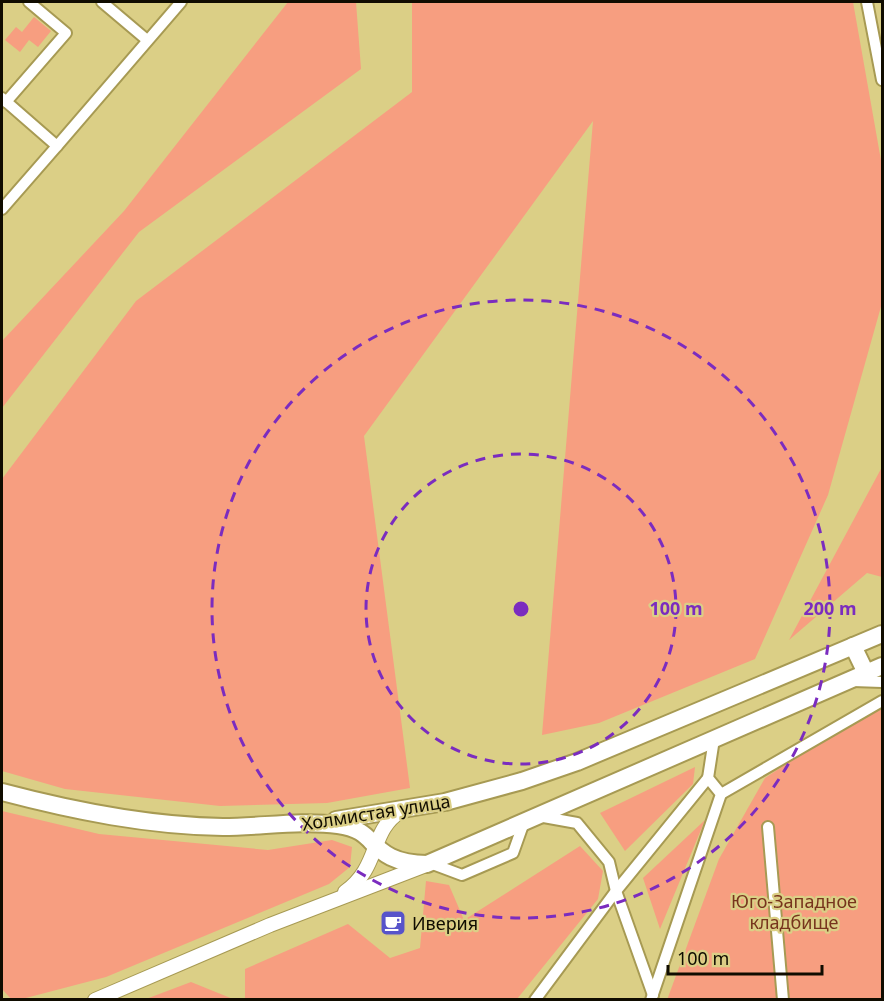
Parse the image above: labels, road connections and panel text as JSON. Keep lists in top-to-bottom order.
{
  "streets": {
    "highway": ["Холмистая улица"]
  },
  "parks": ["Юго-Западное кладбище"],
  "places": {
    "cafe": ["Иверия"]
  },
  "scale_bar": "100 m",
  "rings": ["100 m", "200 m"]
}
